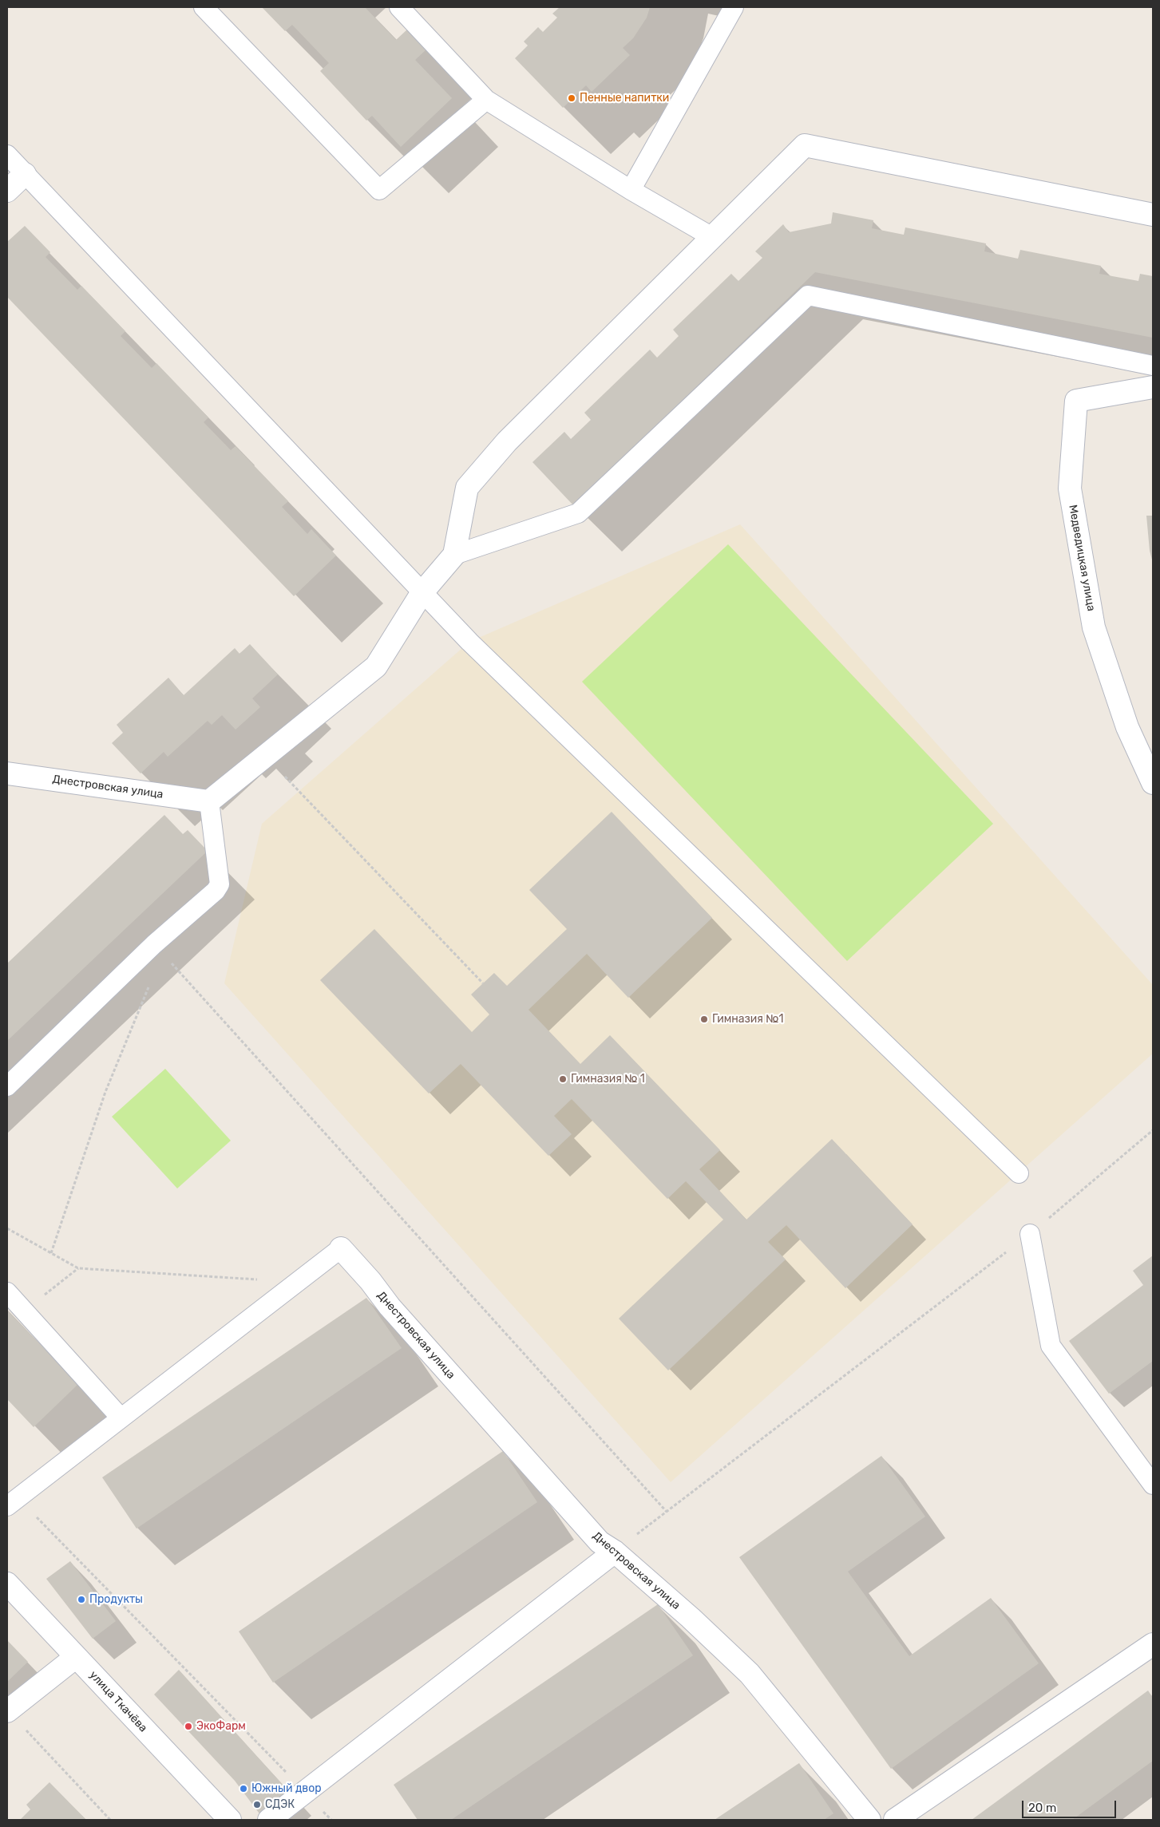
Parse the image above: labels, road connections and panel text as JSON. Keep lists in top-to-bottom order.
{
  "streets": {
    "street": ["Медведицкая улица", "Днестровская улица", "улица Ткачёва"]
  },
  "places": [
    "Пенные напитки",
    "Гимназия №1",
    "Гимназия № 1",
    "Продукты",
    "ЭкоФарм",
    "Южный двор",
    "СДЭК"
  ],
  "scale_bar": "20 m"
}
